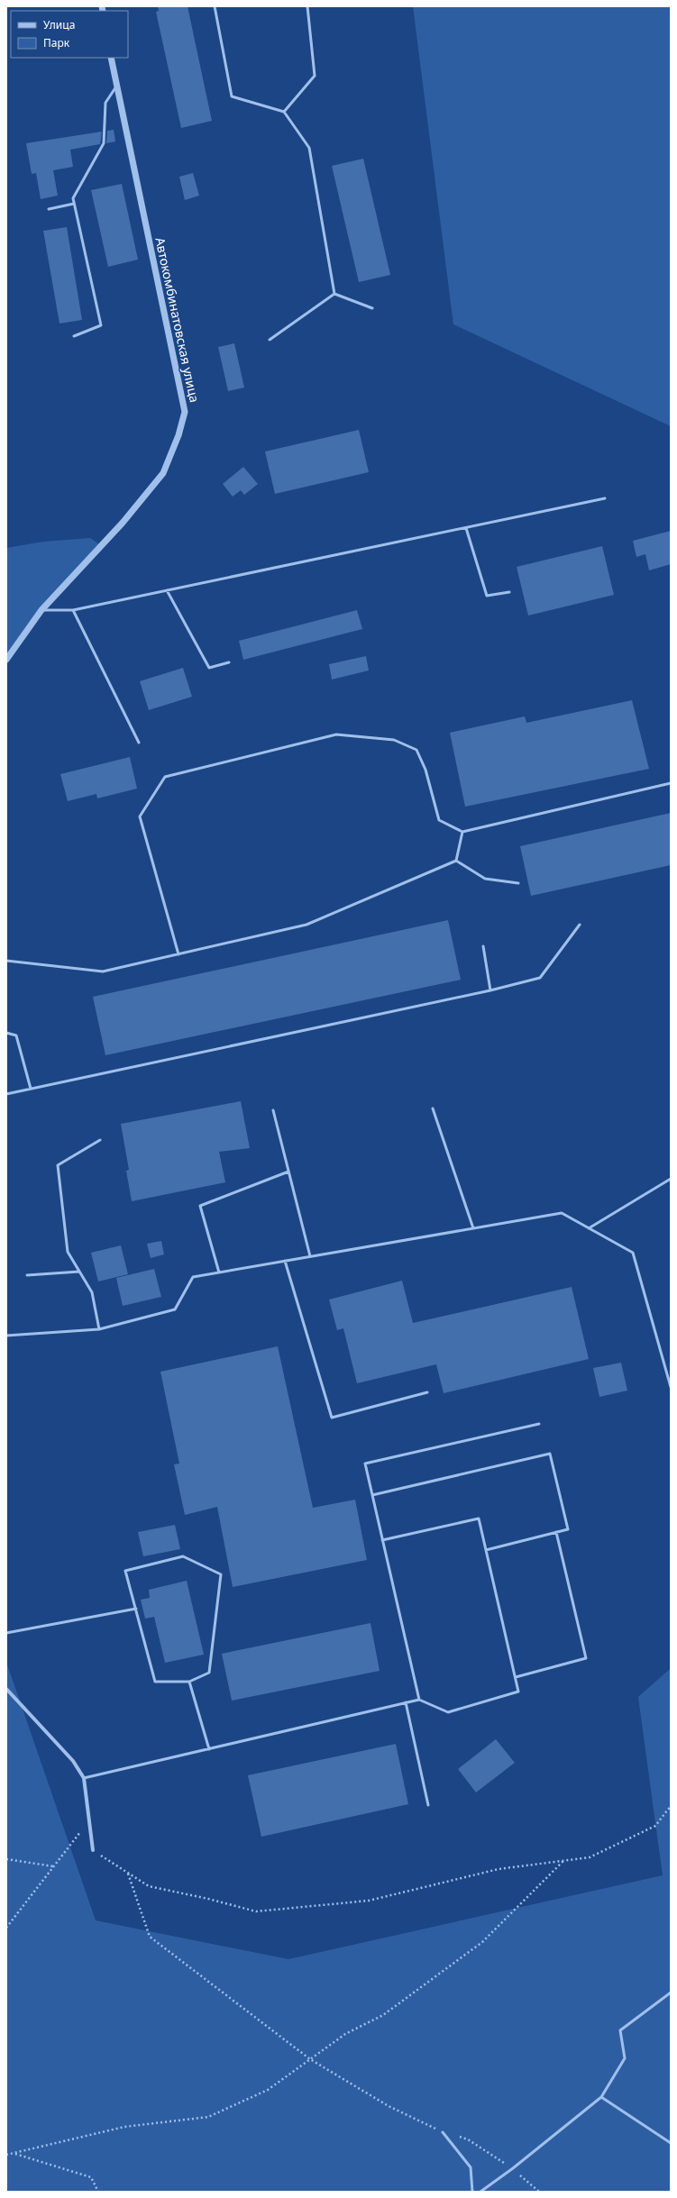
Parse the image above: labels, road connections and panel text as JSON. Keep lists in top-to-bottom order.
{
  "streets": {
    "street": ["Автокомбинатовская улица"]
  },
  "legend": ["Улица", "Парк"]
}
